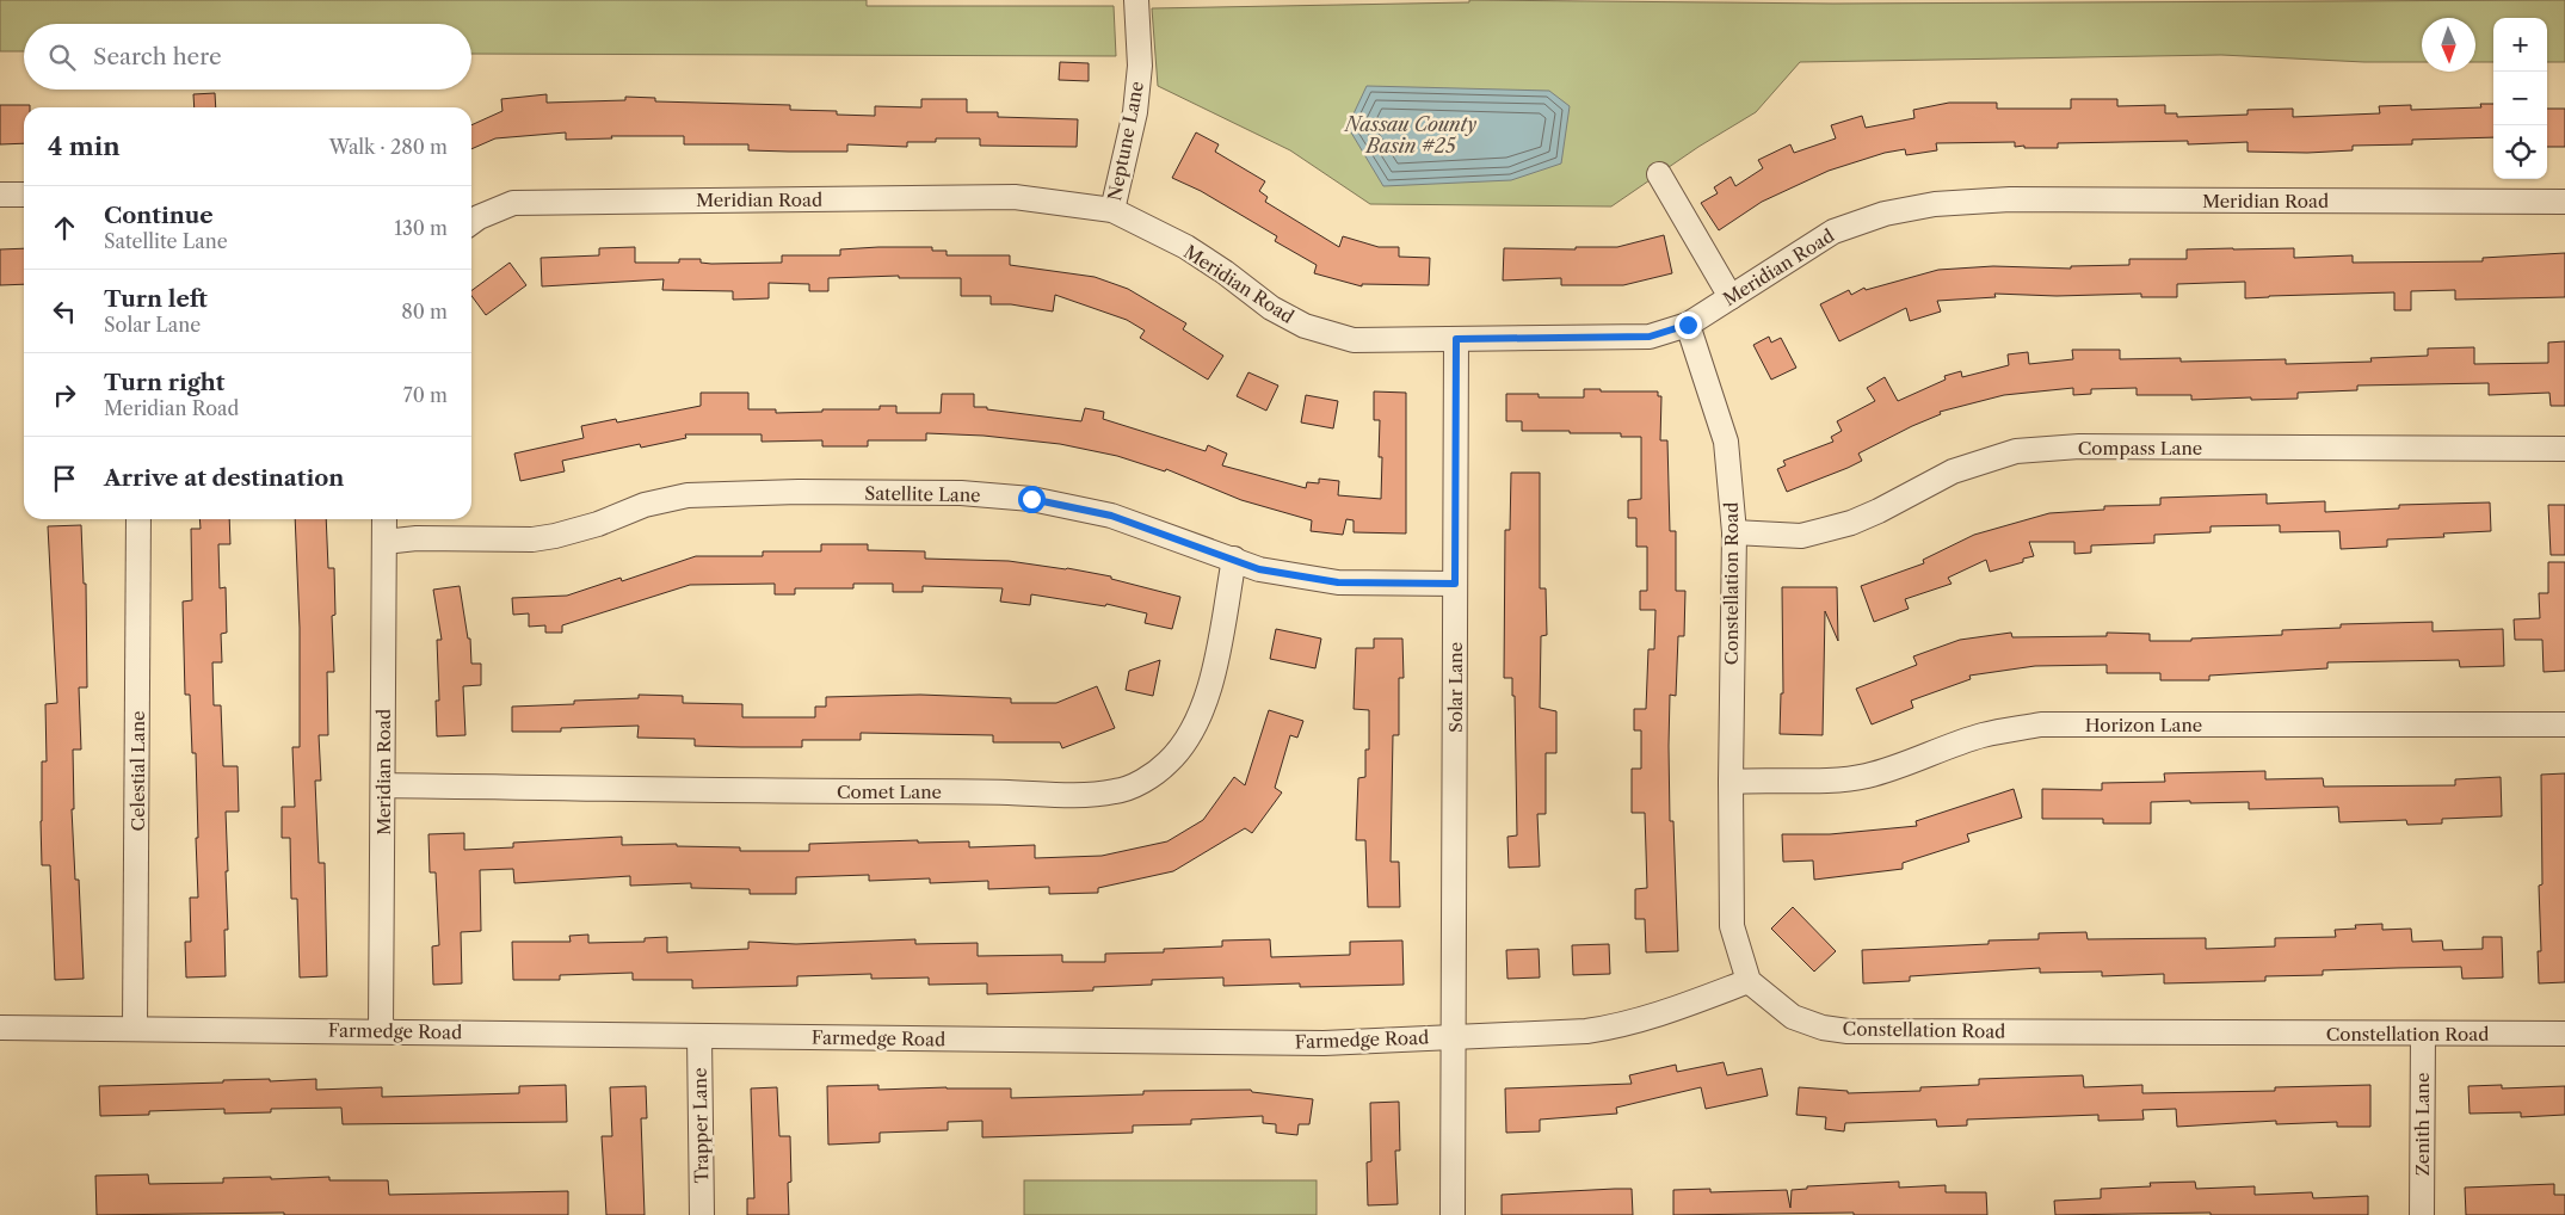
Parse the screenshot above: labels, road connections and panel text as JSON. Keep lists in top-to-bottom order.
{
  "streets": {
    "street": [
      "Neptune Lane",
      "Meridian Road",
      "Compass Lane",
      "Satellite Lane",
      "Constellation Road",
      "Solar Lane",
      "Horizon Lane",
      "Celestial Lane",
      "Comet Lane",
      "Farmedge Road",
      "Zenith Lane",
      "Trapper Lane"
    ]
  },
  "crossings": [
    ["Neptune Lane", "Meridian Road"],
    ["Meridian Road", "Satellite Lane"],
    ["Meridian Road", "Constellation Road"],
    ["Meridian Road", "Solar Lane"],
    ["Meridian Road", "Comet Lane"],
    ["Meridian Road", "Farmedge Road"],
    ["Compass Lane", "Constellation Road"],
    ["Satellite Lane", "Solar Lane"],
    ["Satellite Lane", "Comet Lane"],
    ["Constellation Road", "Horizon Lane"],
    ["Constellation Road", "Farmedge Road"],
    ["Constellation Road", "Zenith Lane"],
    ["Solar Lane", "Farmedge Road"],
    ["Celestial Lane", "Farmedge Road"],
    ["Farmedge Road", "Trapper Lane"]
  ],
  "water": ["Nassau County Basin #25"],
  "north": "bottom",
  "page": {
    "map_buttons": ["+", "−"],
    "search": "Search here",
    "heading": ["4 min", "Walk · 280 m"],
    "list": [
      ["Continue", "Satellite Lane", "130 m"],
      ["Turn left", "Solar Lane", "80 m"],
      ["Turn right", "Meridian Road", "70 m"],
      "Arrive at destination"
    ]
  }
}
